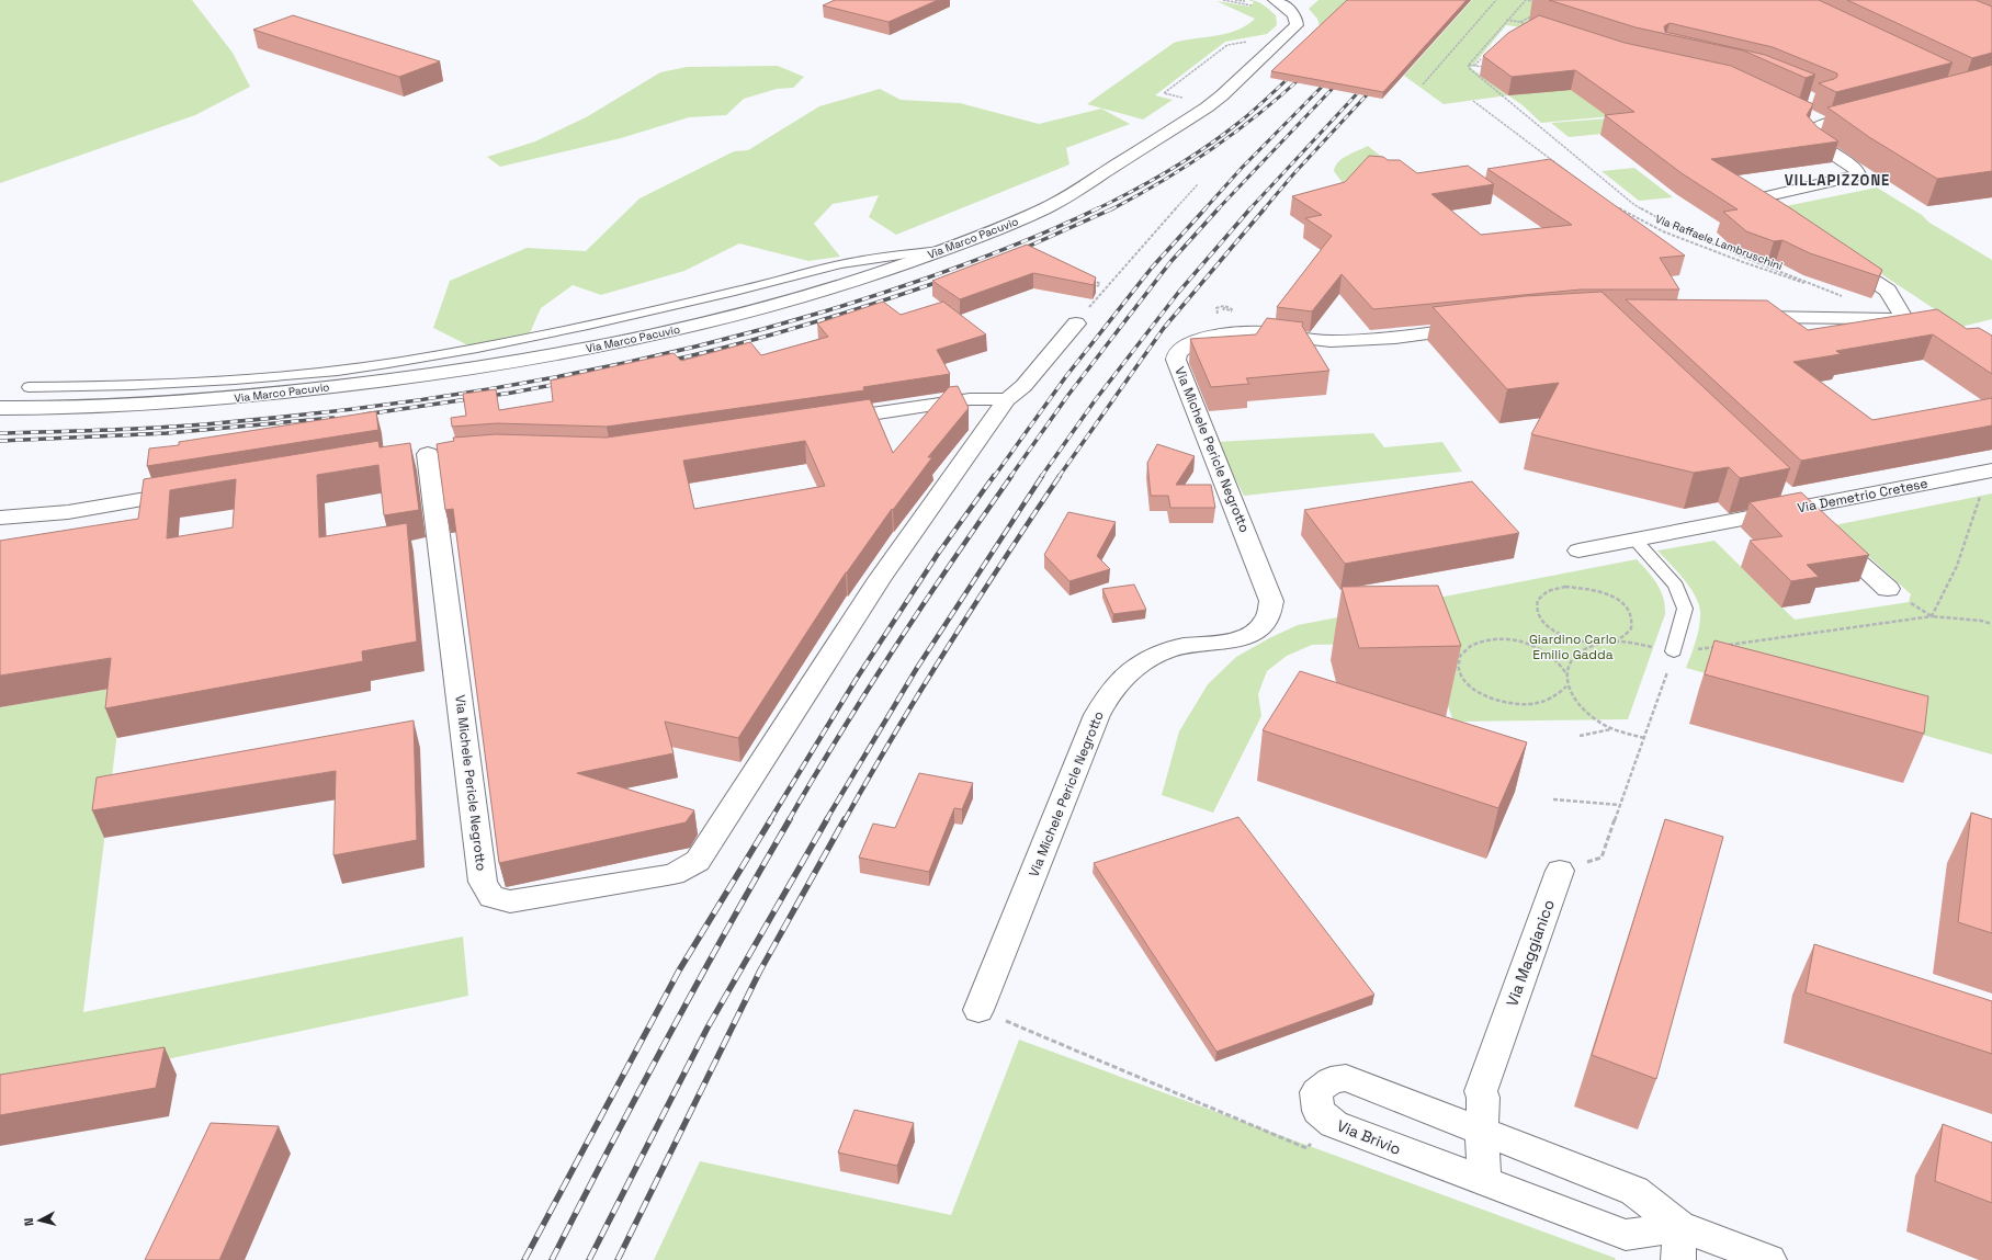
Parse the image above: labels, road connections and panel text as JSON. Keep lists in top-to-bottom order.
{
  "streets": {
    "street": [
      "Via Marco Pacuvio",
      "Via Michele Pericle Negrotto",
      "Via Demetrio Cretese",
      "Via Maggianico",
      "Via Brivio"
    ],
    "path": ["Via Raffaele Lambruschini"]
  },
  "crossings": [
    ["Via Maggianico", "Via Brivio"]
  ],
  "districts": ["VILLAPIZZONE"],
  "parks": ["Giardino Carlo Emilio Gadda"],
  "north": "left"
}
